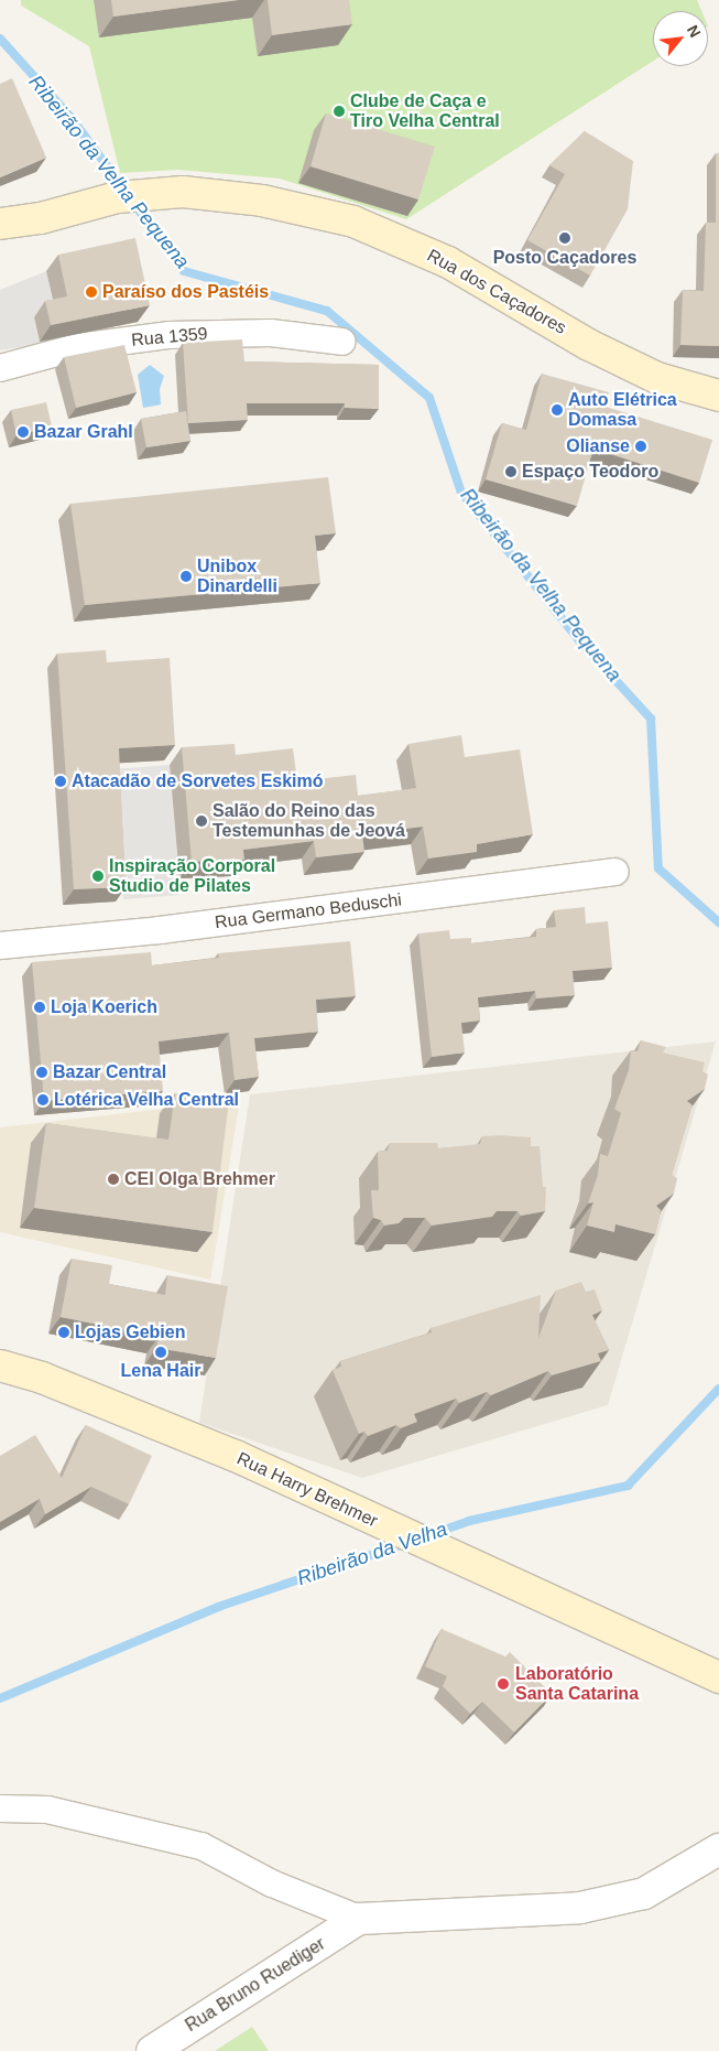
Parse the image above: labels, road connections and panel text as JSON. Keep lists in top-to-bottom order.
{
  "streets": {
    "main road": ["Rua dos Caçadores", "Rua Harry Brehmer"],
    "street": ["Rua 1359", "Rua Germano Beduschi", "Rua Bruno Ruediger"]
  },
  "water": ["Ribeirão da Velha Pequena", "Ribeirão da Velha"],
  "places": [
    "Clube de Caça e Tiro Velha Central",
    "Posto Caçadores",
    "Paraíso dos Pastéis",
    "Auto Elétrica Domasa",
    "Bazar Grahl",
    "Olianse",
    "Espaço Teodoro",
    "Unibox Dinardelli",
    "Atacadão de Sorvetes Eskimó",
    "Salão do Reino das Testemunhas de Jeová",
    "Inspiração Corporal Studio de Pilates",
    "Loja Koerich",
    "Bazar Central",
    "Lotérica Velha Central",
    "CEI Olga Brehmer",
    "Lojas Gebien",
    "Lena Hair",
    "Laboratório Santa Catarina"
  ],
  "north": "top right"
}
